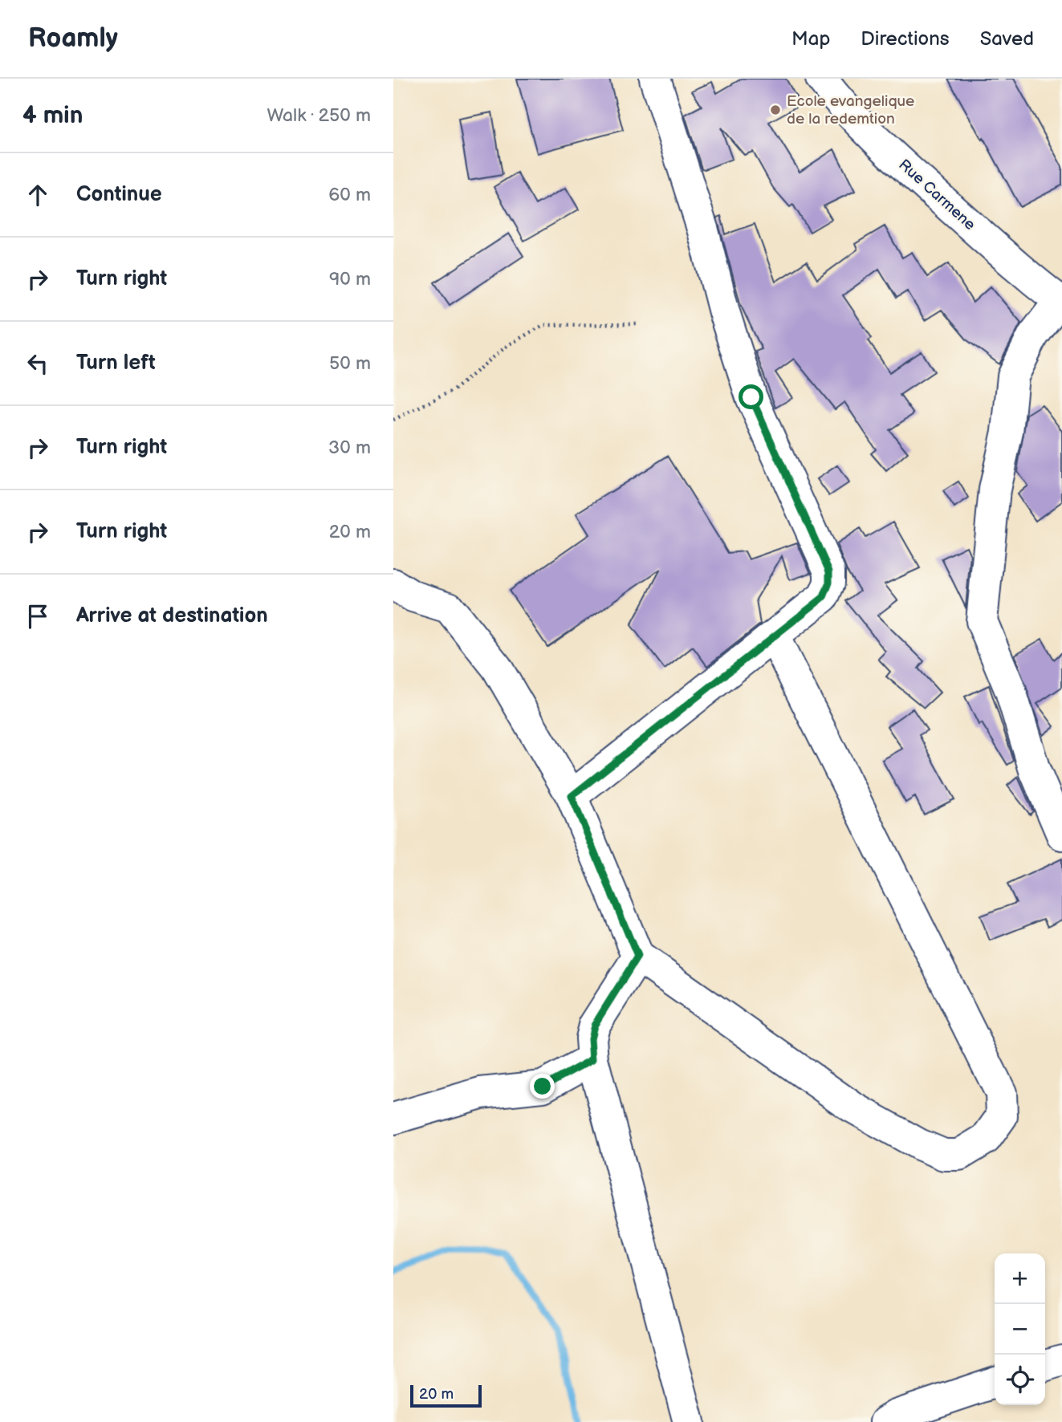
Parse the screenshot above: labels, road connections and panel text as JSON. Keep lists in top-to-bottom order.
{
  "streets": {
    "street": ["Rue Carmene"]
  },
  "places": ["Ecole evangelique de la redemtion"],
  "scale_bar": "20 m",
  "page": {
    "header": "Roamly",
    "nav": ["Map", "Directions", "Saved"],
    "heading": ["4 min", "Walk · 250 m"],
    "list": [
      ["Continue", "60 m"],
      ["Turn right", "90 m"],
      ["Turn left", "50 m"],
      ["Turn right", "30 m"],
      ["Turn right", "20 m"],
      "Arrive at destination"
    ],
    "map_buttons": ["+", "−"],
    "scale": "20 m"
  }
}
